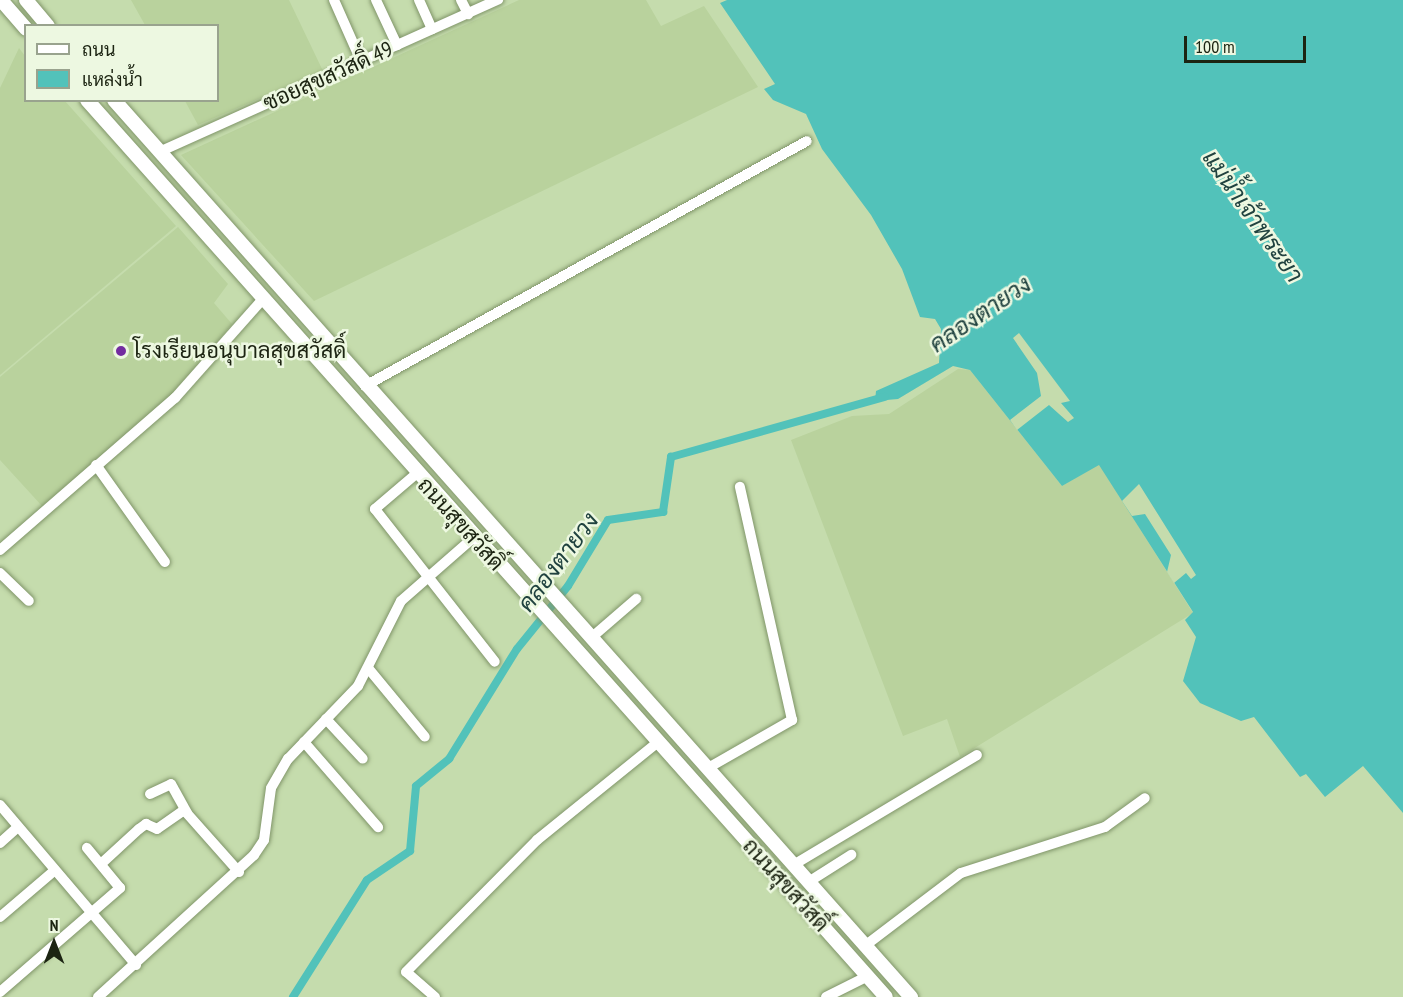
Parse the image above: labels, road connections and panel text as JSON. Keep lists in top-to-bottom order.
{
  "streets": {
    "main road": ["ถนนสุขสวัสดิ์"],
    "street": ["ซอยสุขสวัสดิ์ 49"]
  },
  "crossings": [
    ["ซอยสุขสวัสดิ์ 49", "ถนนสุขสวัสดิ์"]
  ],
  "water": ["แม่น้ำเจ้าพระยา", "คลองตายวง"],
  "places": ["โรงเรียนอนุบาลสุขสวัสดิ์"],
  "legend": ["ถนน", "แหล่งน้ำ"],
  "scale_bar": "100 m",
  "north": "top"
}
